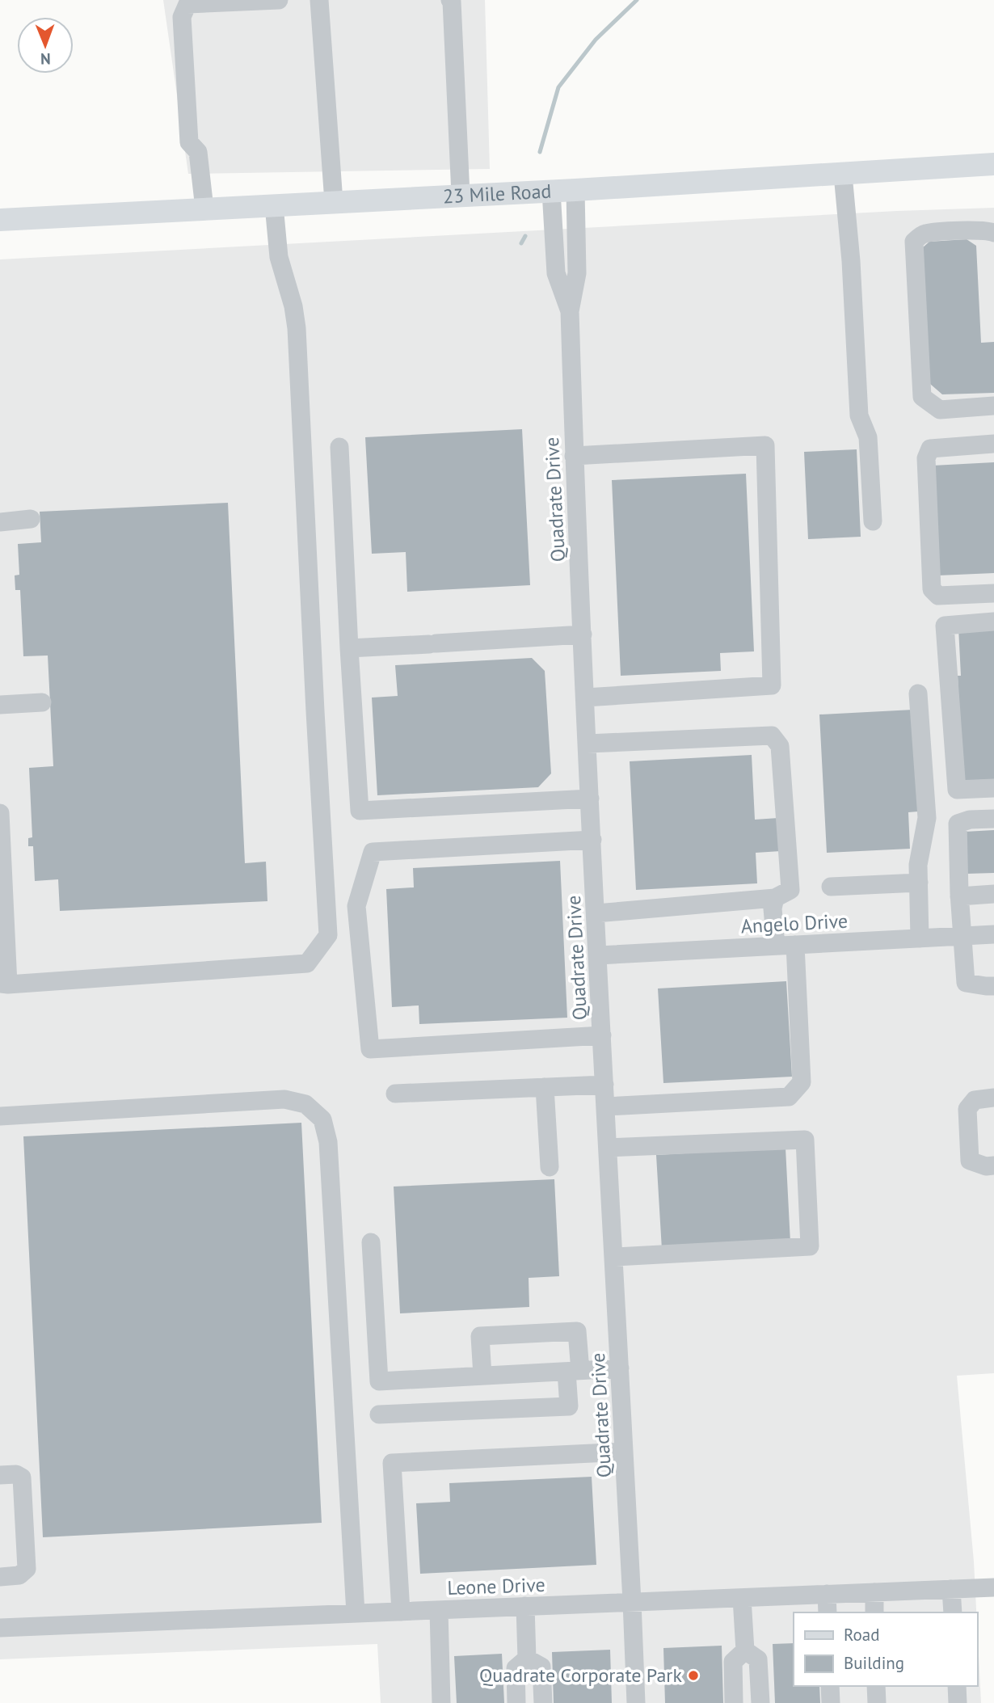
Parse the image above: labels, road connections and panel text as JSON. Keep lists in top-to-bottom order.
{
  "streets": {
    "main road": ["23 Mile Road"],
    "street": ["Quadrate Drive", "Angelo Drive", "Leone Drive"]
  },
  "crossings": [
    ["23 Mile Road", "Quadrate Drive"],
    ["Quadrate Drive", "Angelo Drive"],
    ["Quadrate Drive", "Leone Drive"]
  ],
  "places": ["Quadrate Corporate Park"],
  "legend": ["Road", "Building"],
  "north": "bottom"
}
